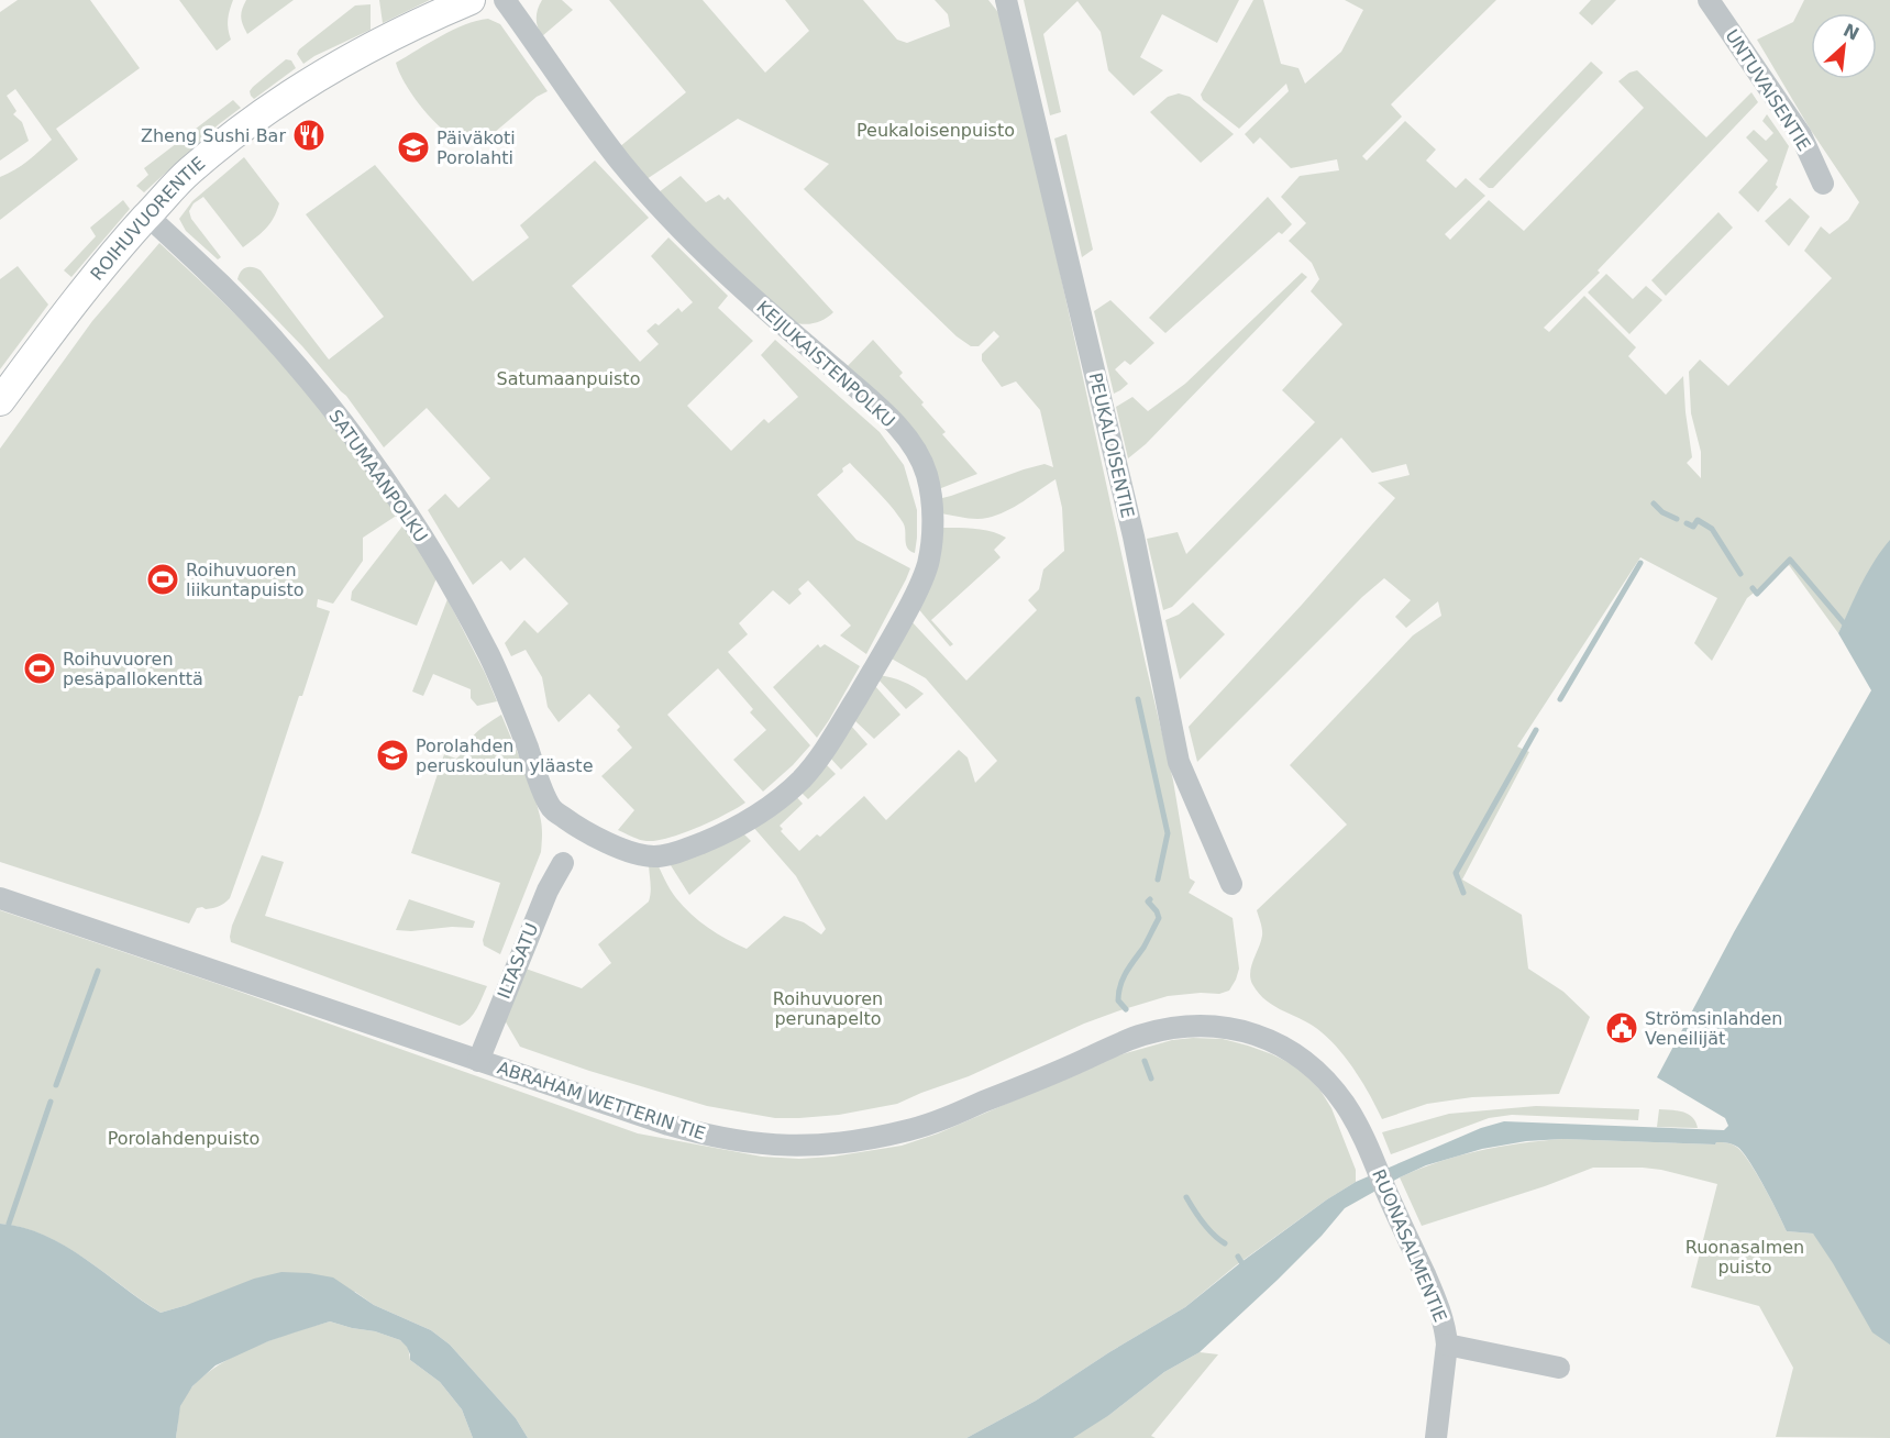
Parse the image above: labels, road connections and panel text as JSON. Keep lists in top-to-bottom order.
{
  "streets": {
    "main road": ["ROIHUVUORENTIE"],
    "street": [
      "UNTUVAISENTIE",
      "KEIJUKAISTENPOLKU",
      "PEUKALOISENTIE",
      "SATUMAANPOLKU",
      "ILTASATU",
      "ABRAHAM WETTERIN TIE",
      "RUONASALMENTIE"
    ]
  },
  "crossings": [
    ["ROIHUVUORENTIE", "SATUMAANPOLKU"],
    ["KEIJUKAISTENPOLKU", "SATUMAANPOLKU"],
    ["ILTASATU", "ABRAHAM WETTERIN TIE"],
    ["ABRAHAM WETTERIN TIE", "RUONASALMENTIE"]
  ],
  "parks": [
    "Peukaloisenpuisto",
    "Satumaanpuisto",
    "Roihuvuoren perunapelto",
    "Porolahdenpuisto",
    "Ruonasalmen puisto"
  ],
  "places": {
    "restaurant": ["Zheng Sushi Bar"],
    "school or university": ["Päiväkoti Porolahti", "Porolahden peruskoulun yläaste"],
    "sports": ["Roihuvuoren liikuntapuisto", "Roihuvuoren pesäpallokenttä"],
    "public building": ["Strömsinlahden Veneilijät"]
  },
  "north": "top right"
}
